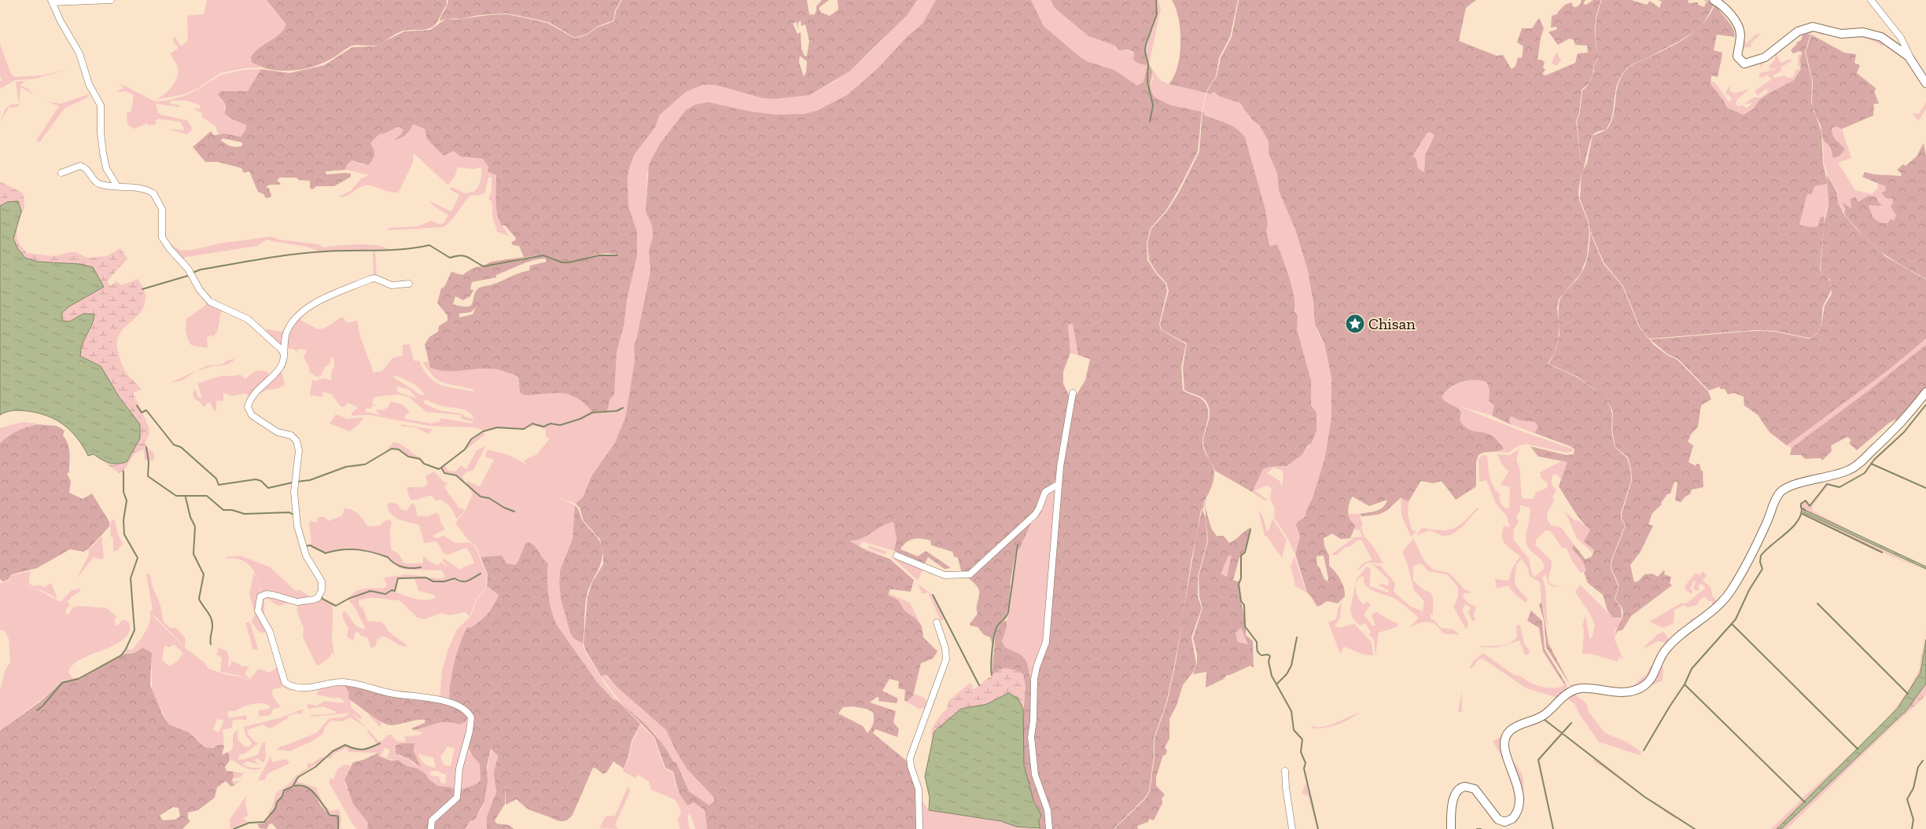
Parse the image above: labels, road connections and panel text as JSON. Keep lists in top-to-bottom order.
{
  "places": {
    "place": ["Chisan"]
  }
}
